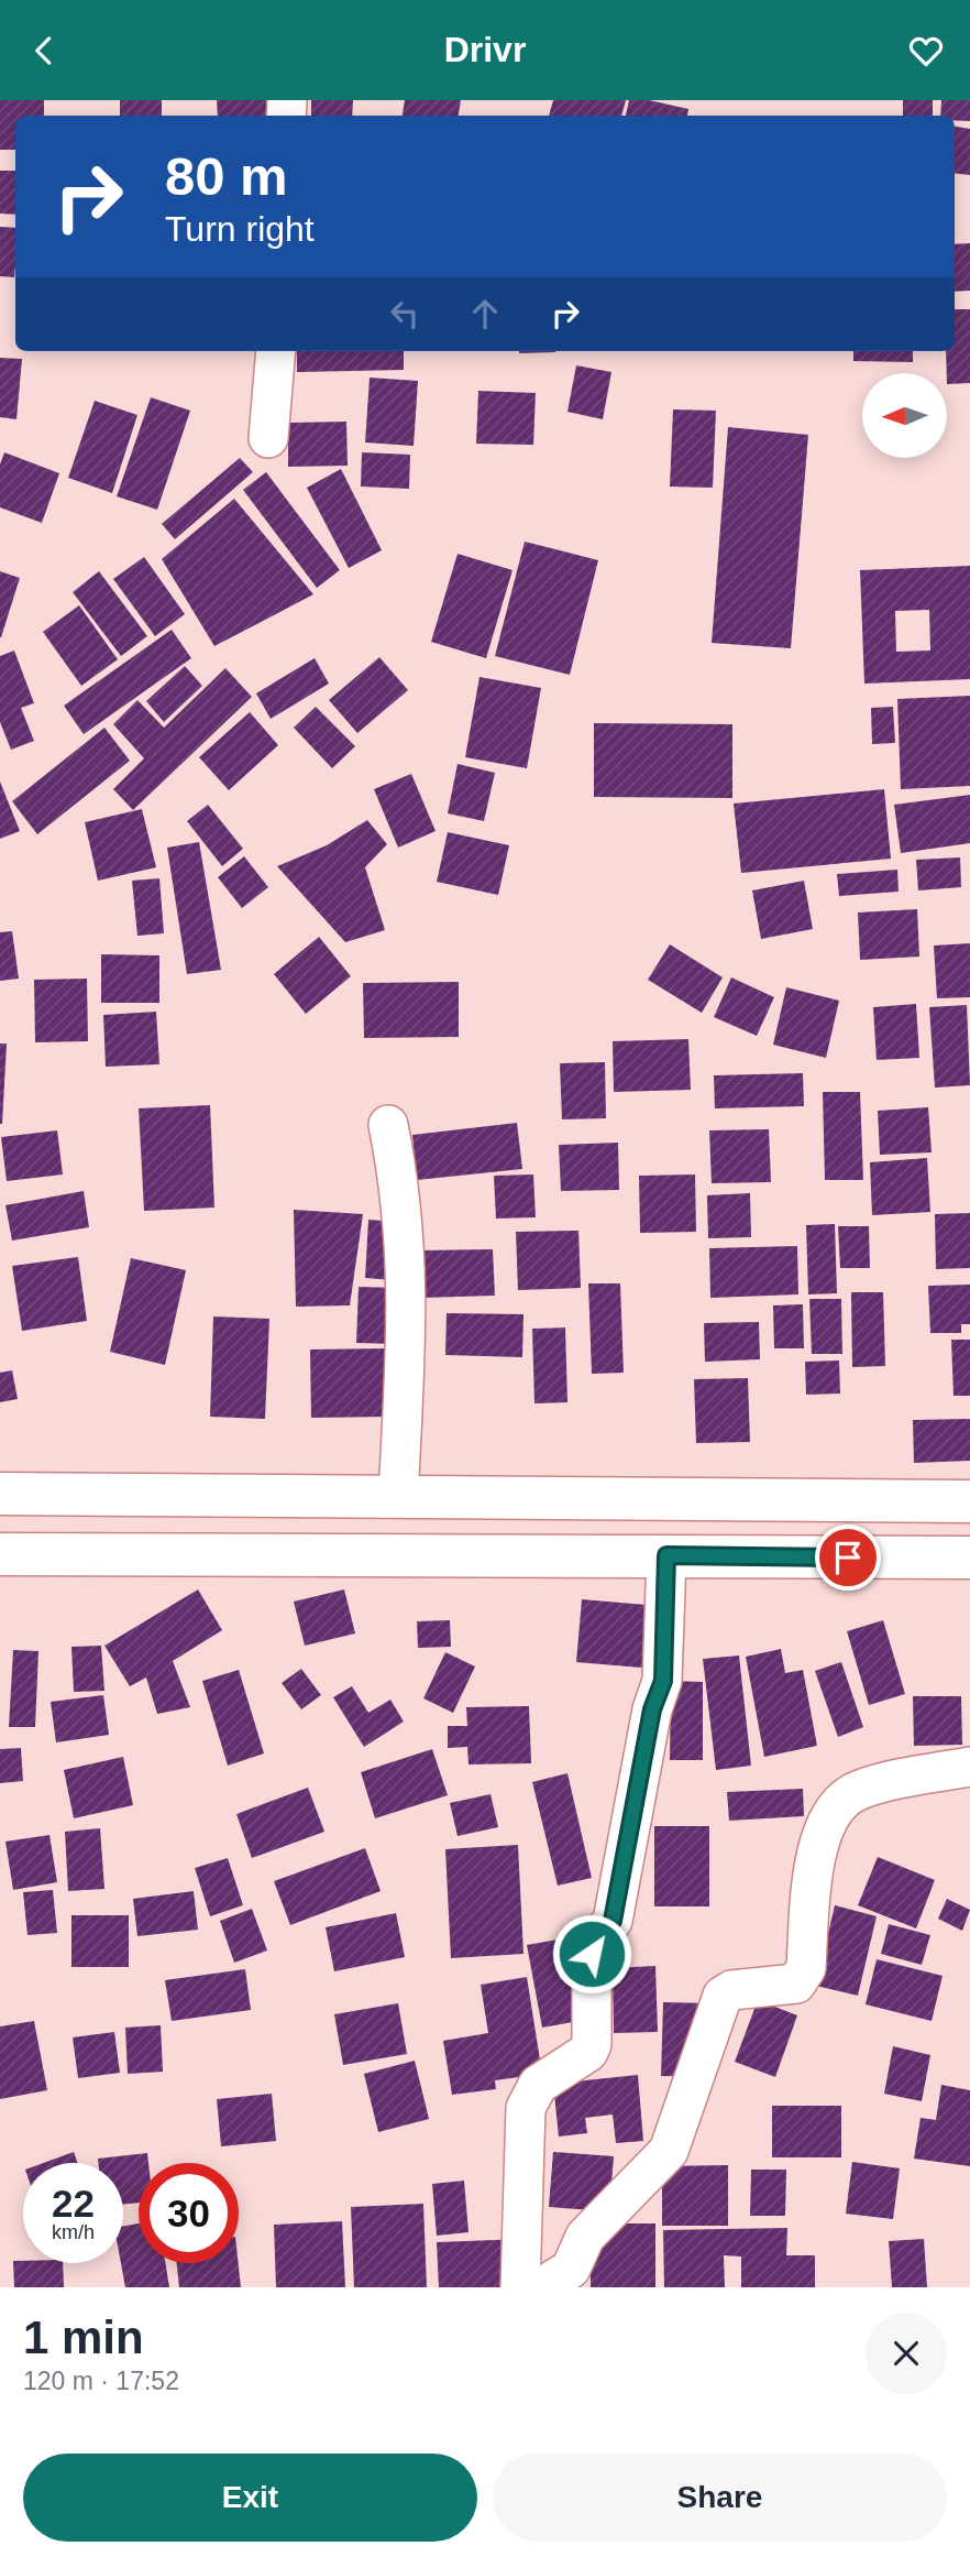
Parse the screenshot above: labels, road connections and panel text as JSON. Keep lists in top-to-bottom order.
{
  "north": "left",
  "page": {
    "header": "Drivr",
    "turn": ["80 m", "Turn right"],
    "speed": "22 km/h",
    "limit": "30",
    "heading": ["1 min", "120 m · 17:52"],
    "buttons": ["Exit", "Share"]
  }
}
